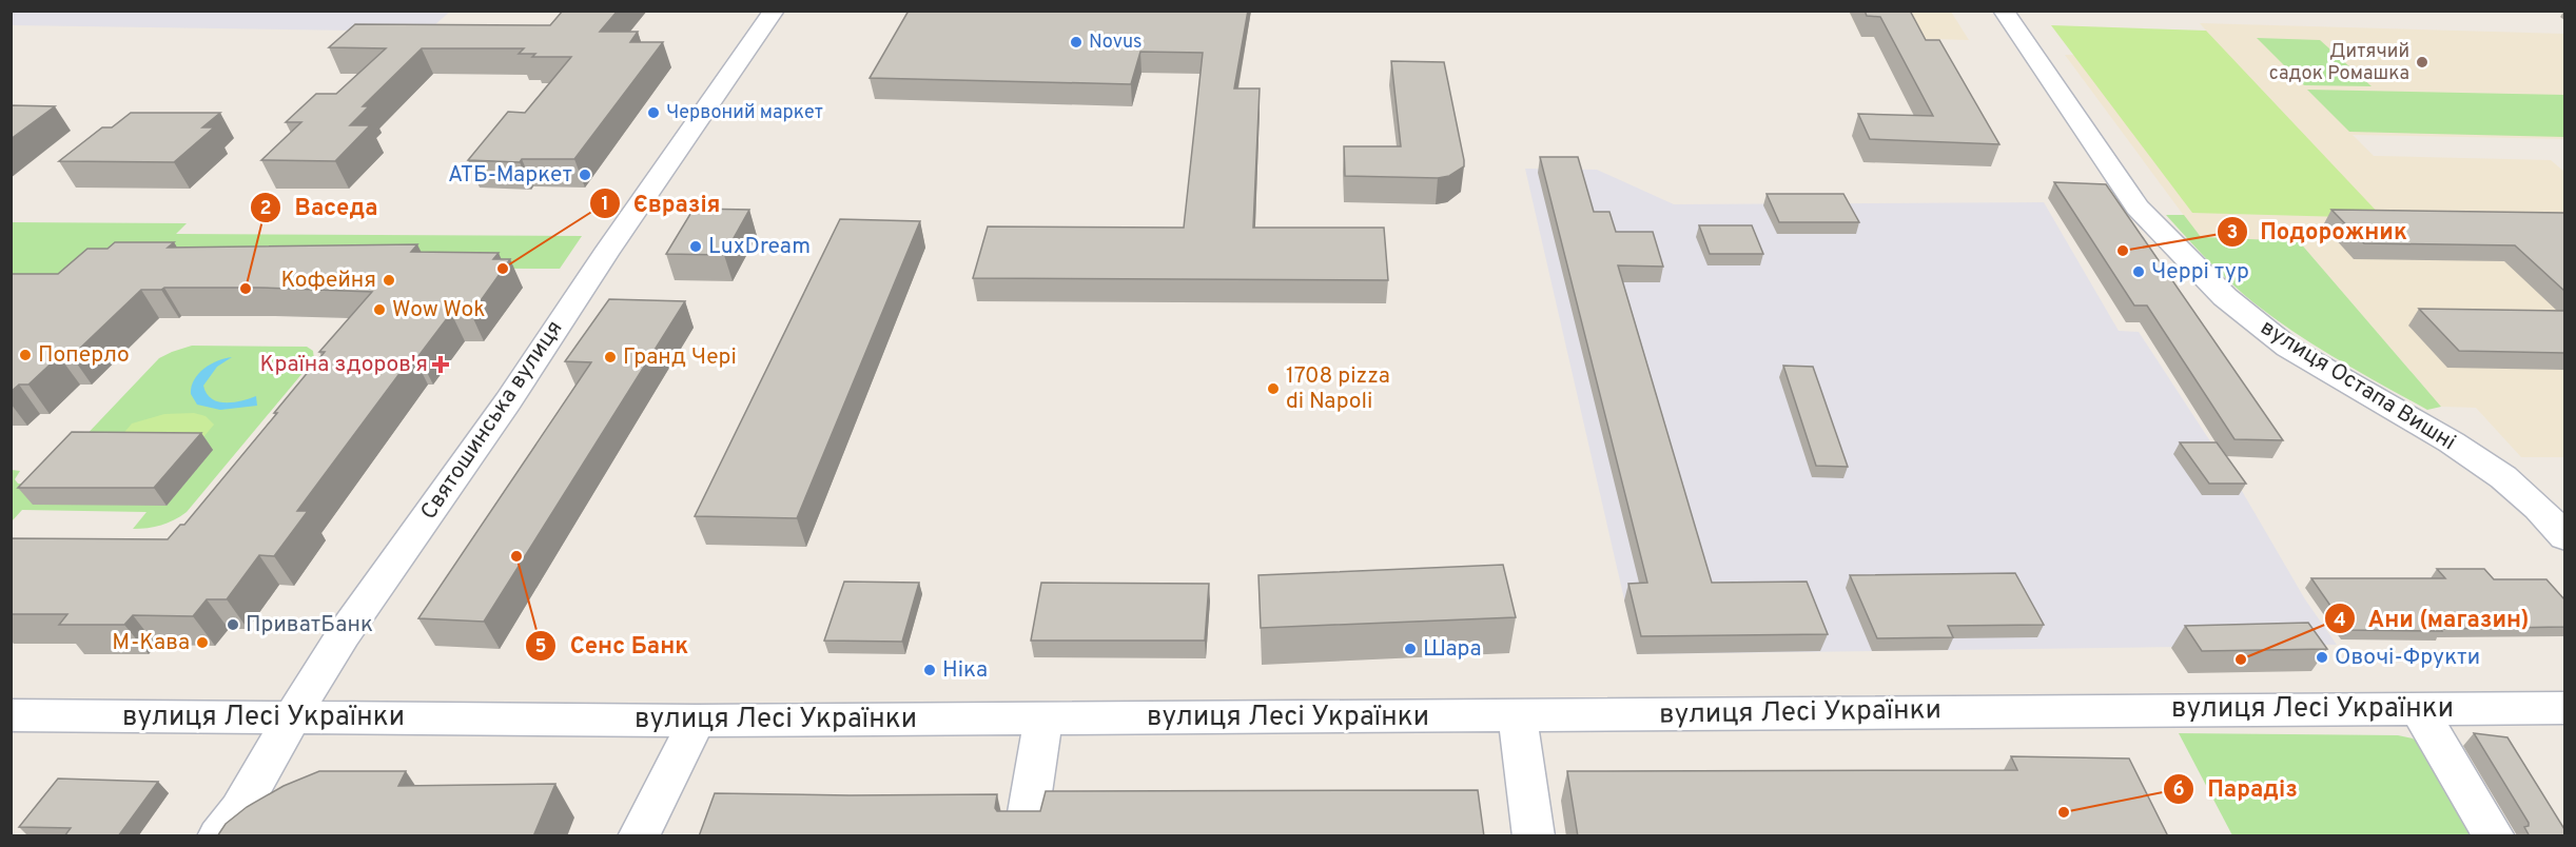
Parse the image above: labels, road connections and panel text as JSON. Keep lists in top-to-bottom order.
{
  "streets": {
    "street": ["вулиця Остапа Вишні", "Святошинська вулиця", "вулиця Лесі Українки"]
  },
  "crossings": [
    ["Святошинська вулиця", "вулиця Лесі Українки"]
  ],
  "places": {
    "other": [
      "Novus",
      "Дитячий садок Ромашка",
      "Червоний маркет",
      "АТБ-Маркет",
      "LuxDream",
      "Подорожник",
      "Євразія",
      "Черрі тур",
      "Кофейня",
      "Васеда",
      "Wow Wok",
      "Поперло",
      "Гранд Чері",
      "1708 pizza di Napoli",
      "Сенс Банк",
      "ПриватБанк",
      "М-Кава",
      "Шара",
      "Овочі-Фрукти",
      "Ани (магазин)",
      "Ніка",
      "Парадіз"
    ],
    "health": ["Країна здоров'я"]
  }
}
